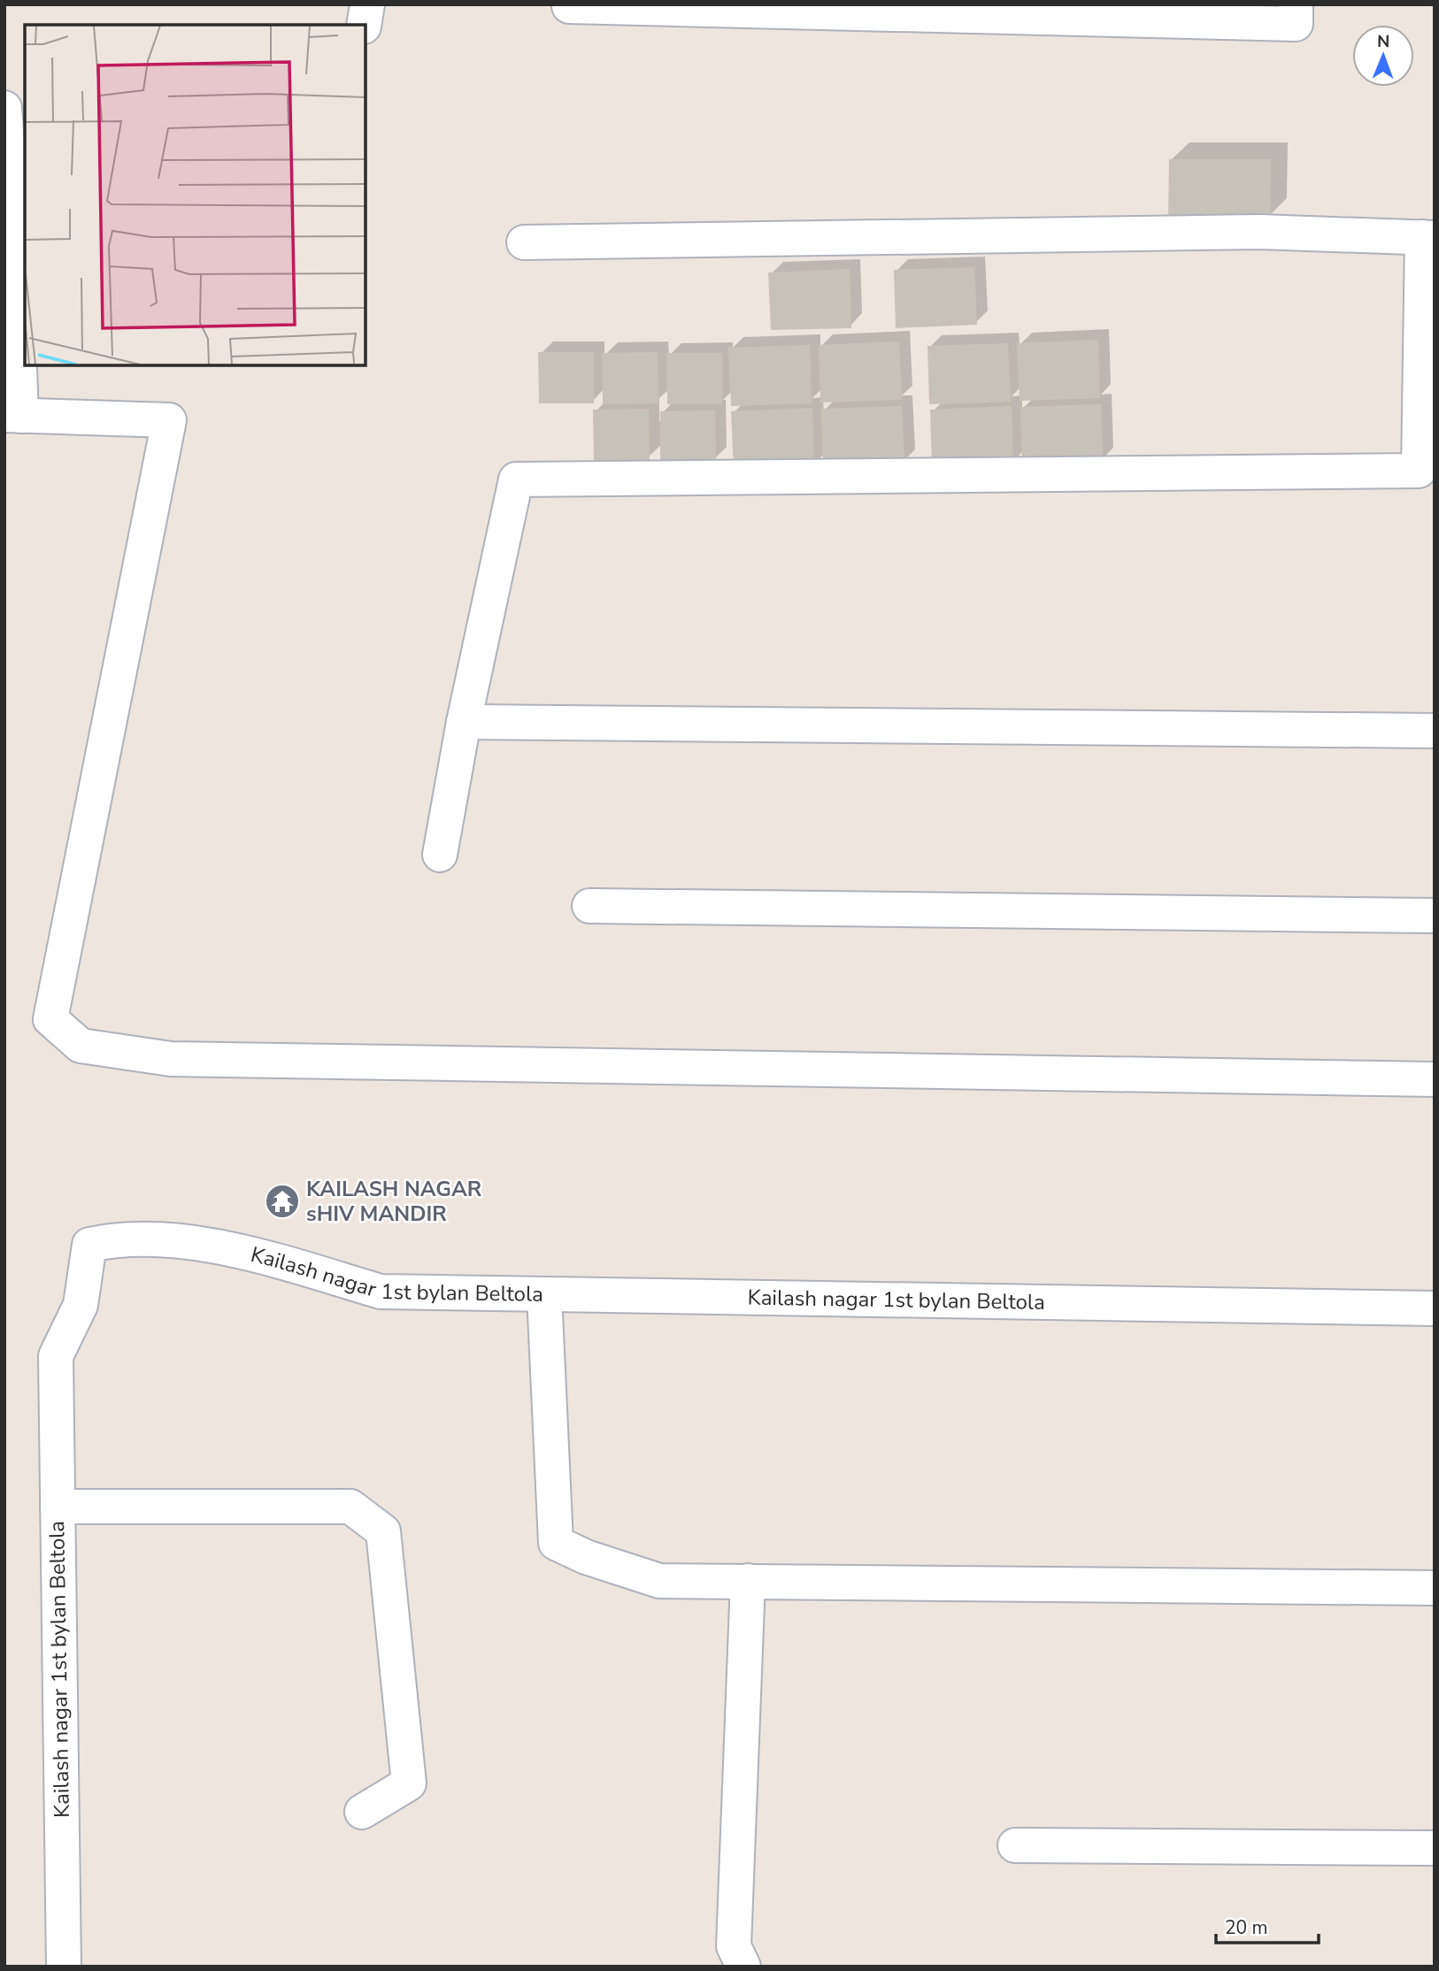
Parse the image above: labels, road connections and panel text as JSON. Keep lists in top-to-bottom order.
{
  "streets": {
    "street": ["Kailash nagar 1st bylan Beltola"]
  },
  "places": {
    "temple": ["KAILASH NAGAR sHIV MANDIR"]
  },
  "scale_bar": "20 m",
  "north": "top"
}
